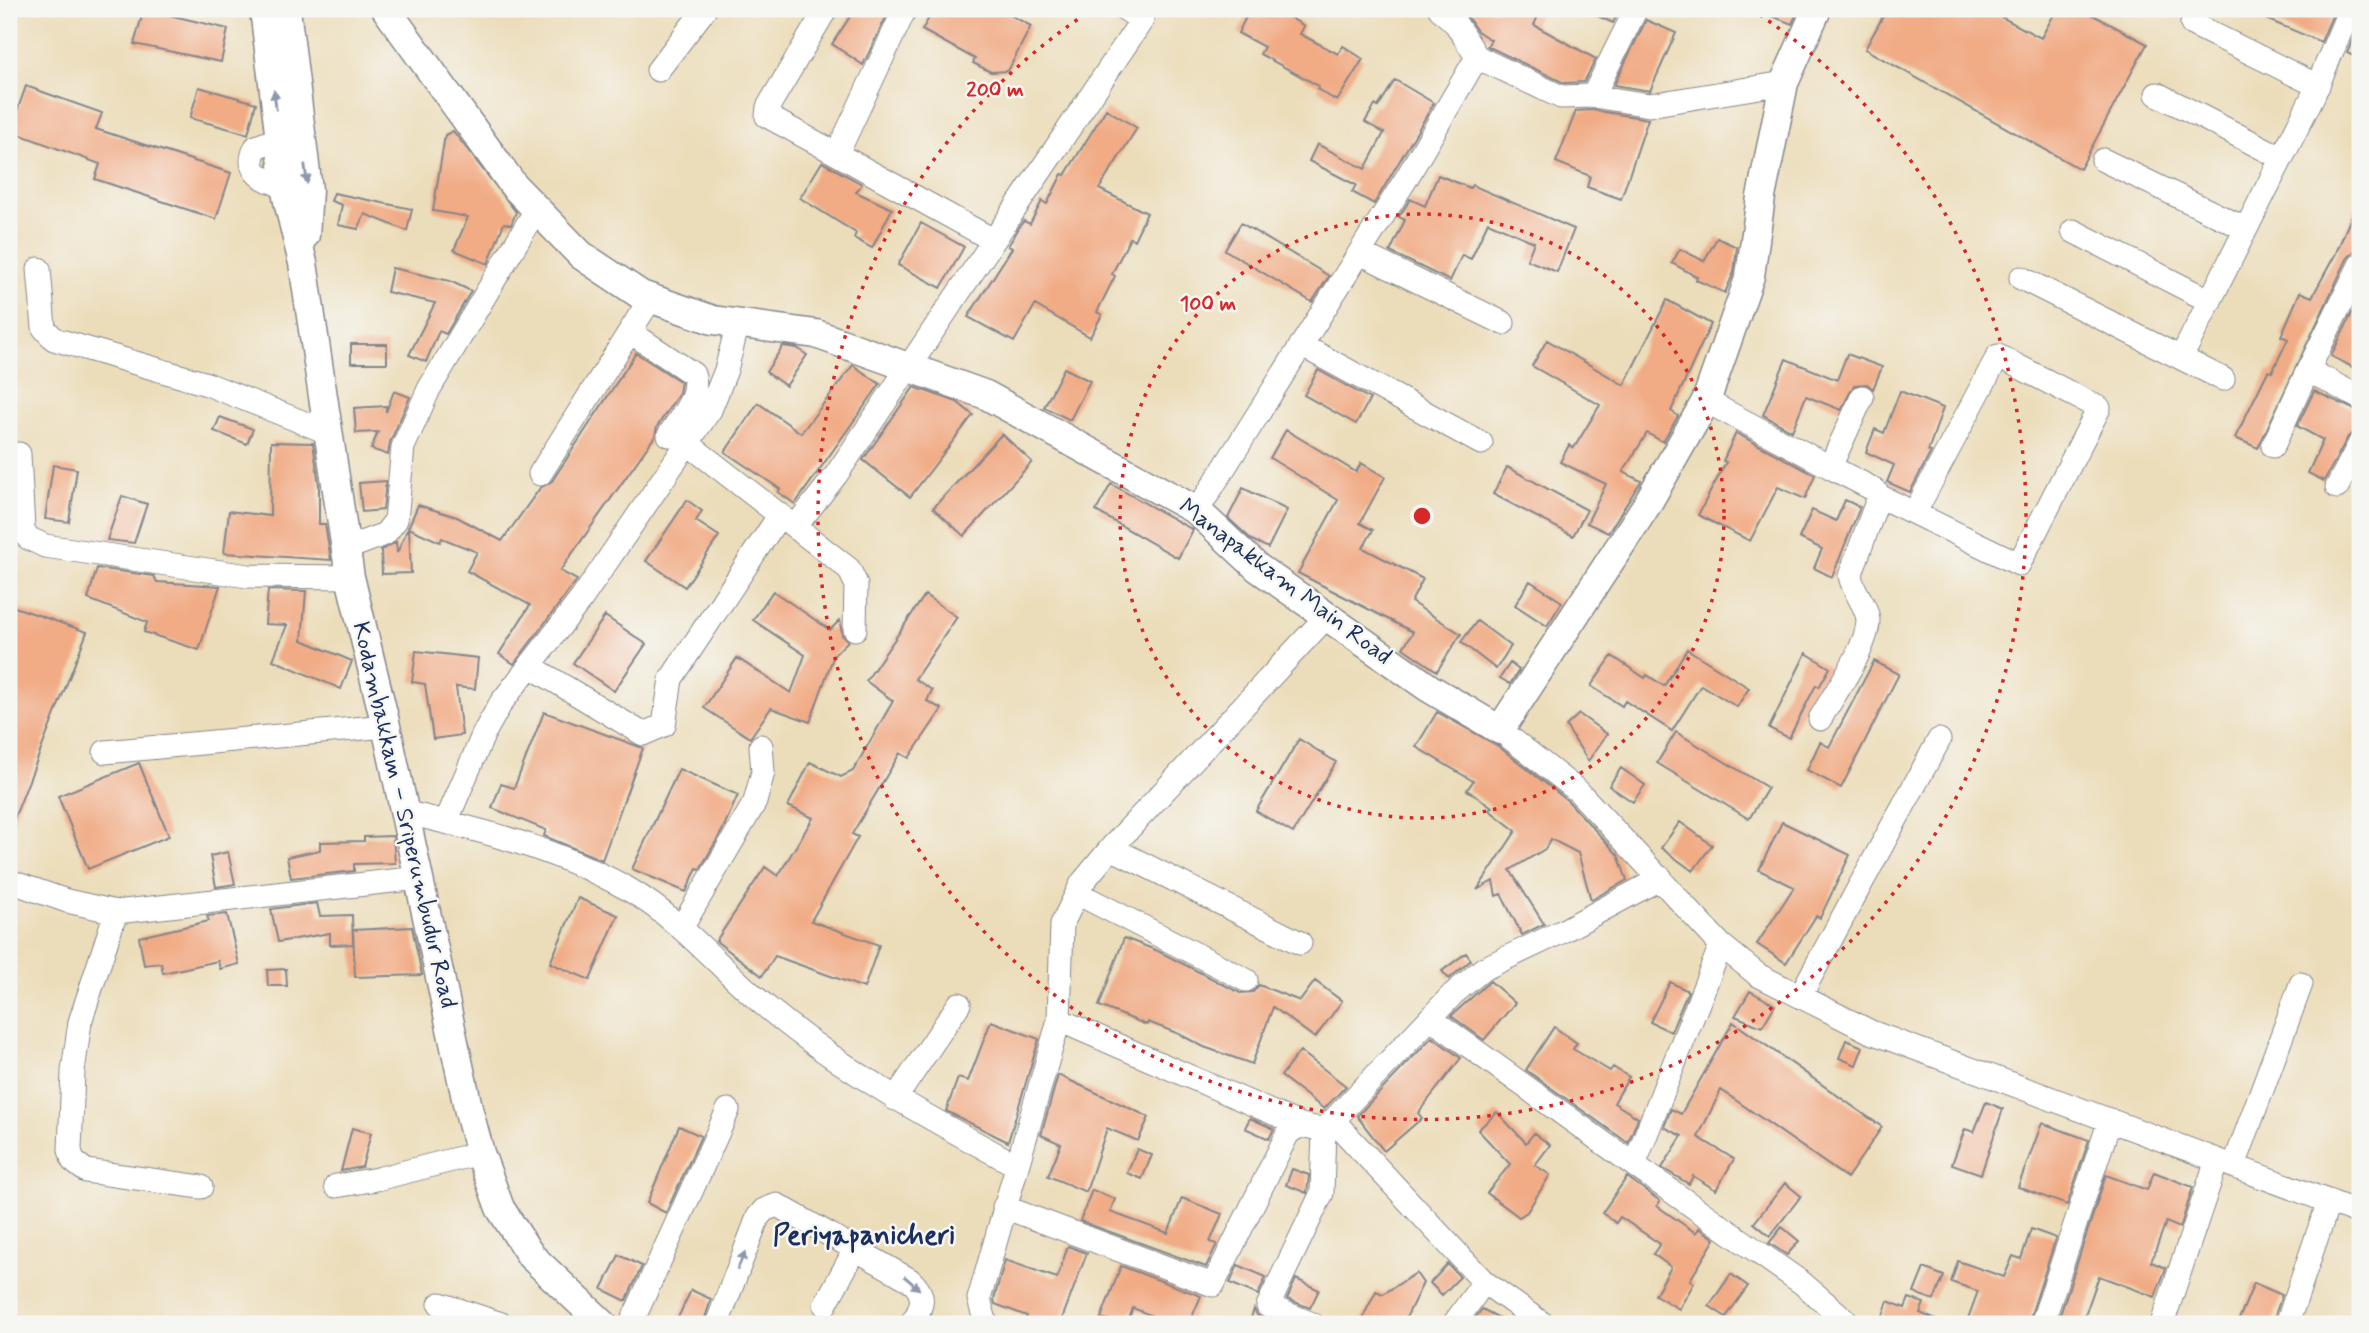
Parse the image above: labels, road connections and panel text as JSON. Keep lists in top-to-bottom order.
{
  "streets": {
    "main road": ["Manapakkam Main Road", "Kodambakkam – Sriperumbudur Road"]
  },
  "districts": ["Periyapanicheri"],
  "rings": ["200 m", "100 m"]
}
